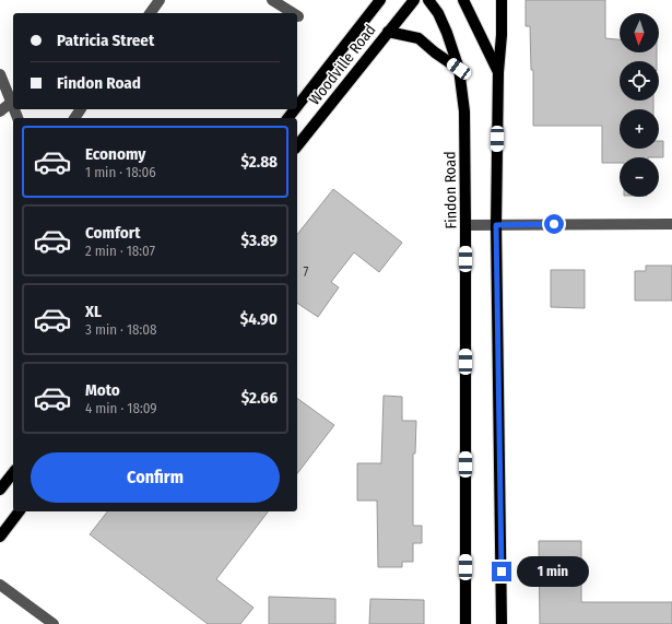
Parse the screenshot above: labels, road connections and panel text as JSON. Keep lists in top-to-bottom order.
{
  "streets": {
    "main road": ["Woodville Road", "Findon Road"]
  },
  "house_numbers": ["7"],
  "north": "bottom",
  "page": {
    "map_buttons": ["+", "−"],
    "banner": ["Patricia Street", "Findon Road"],
    "list": [
      {
        "name": "Economy",
        "note": "1 min · 18:06",
        "value": "$2.88"
      },
      {
        "name": "Comfort",
        "note": "2 min · 18:07",
        "value": "$3.89"
      },
      {
        "name": "XL",
        "note": "3 min · 18:08",
        "value": "$4.90"
      },
      {
        "name": "Moto",
        "note": "4 min · 18:09",
        "value": "$2.66"
      }
    ],
    "buttons": "Confirm",
    "bubble": "1 min"
  }
}
